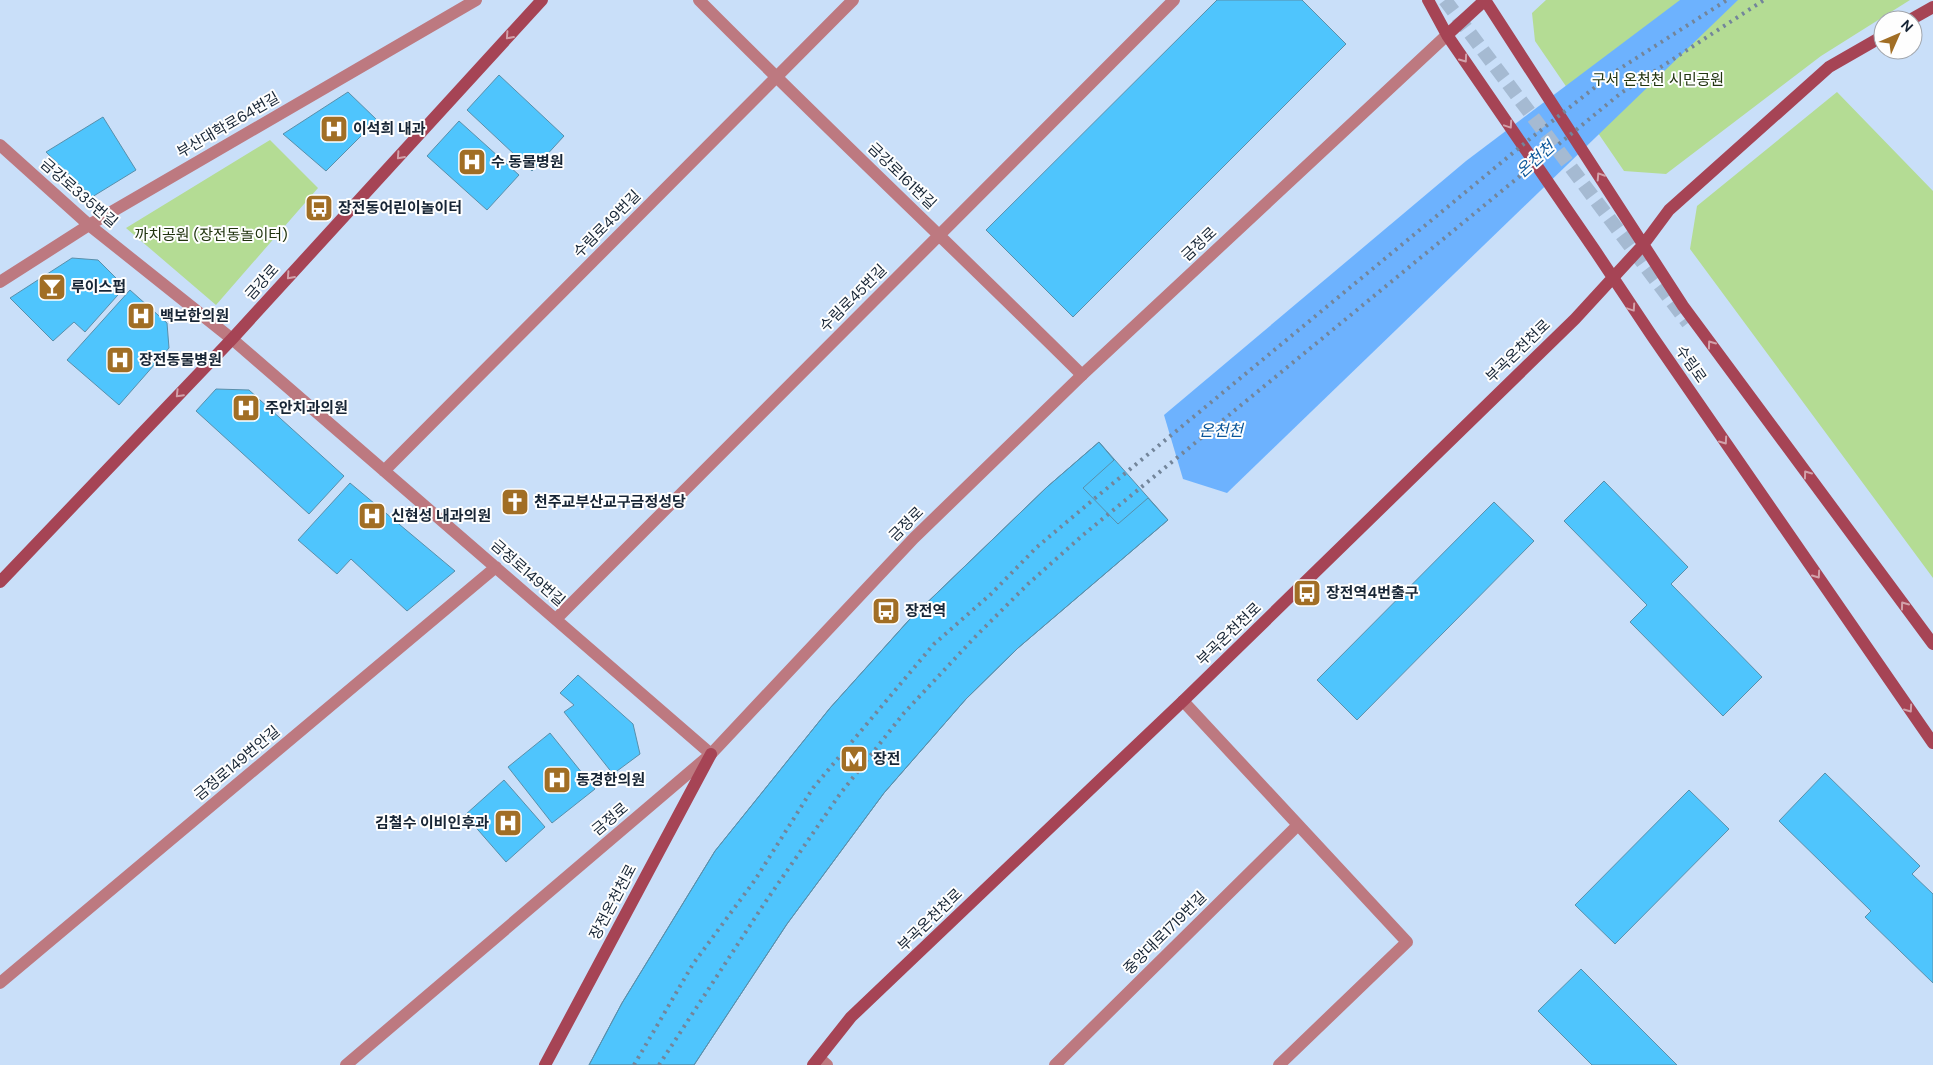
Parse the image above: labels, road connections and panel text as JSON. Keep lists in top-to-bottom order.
{
  "streets": {
    "main road": [
      "금정로",
      "금강로",
      "부곡온천천로",
      "수림로",
      "장전온천천로"
    ],
    "street": [
      "부산대학로64번길",
      "금강로161번길",
      "금강로335번길",
      "수림로49번길",
      "수림로45번길",
      "금정로149번길",
      "금정로149번안길",
      "중앙대로1719번길"
    ]
  },
  "crossings": [
    ["부산대학로64번길", "금강로335번길"],
    ["금강로161번길", "수림로49번길"],
    ["금강로161번길", "금정로"],
    ["금강로161번길", "수림로45번길"],
    ["금강로335번길", "금강로"],
    ["금강로335번길", "금정로149번길"],
    ["수림로49번길", "금정로149번길"],
    ["금정로", "수림로"],
    ["금정로", "금정로149번길"],
    ["금정로", "장전온천천로"],
    ["금강로", "금정로149번길"],
    ["수림로45번길", "금정로149번길"],
    ["부곡온천천로", "수림로"],
    ["금정로149번길", "금정로149번안길"],
    ["금정로149번길", "장전온천천로"]
  ],
  "one_way": ["금강로"],
  "water": ["온천천"],
  "parks": ["구서 온천천 시민공원", "까치공원 (장전동놀이터)"],
  "places": {
    "hospital": [
      "이석희 내과",
      "수 동물병원",
      "백보한의원",
      "장전동물병원",
      "주안치과의원",
      "신현성 내과의원",
      "동경한의원",
      "김철수 이비인후과"
    ],
    "bus stop": ["장전동어린이놀이터", "장전역4번출구", "장전역"],
    "bar": ["루이스펍"],
    "church": ["천주교부산교구금정성당"],
    "metro station": ["장전"]
  },
  "north": "top right"
}
